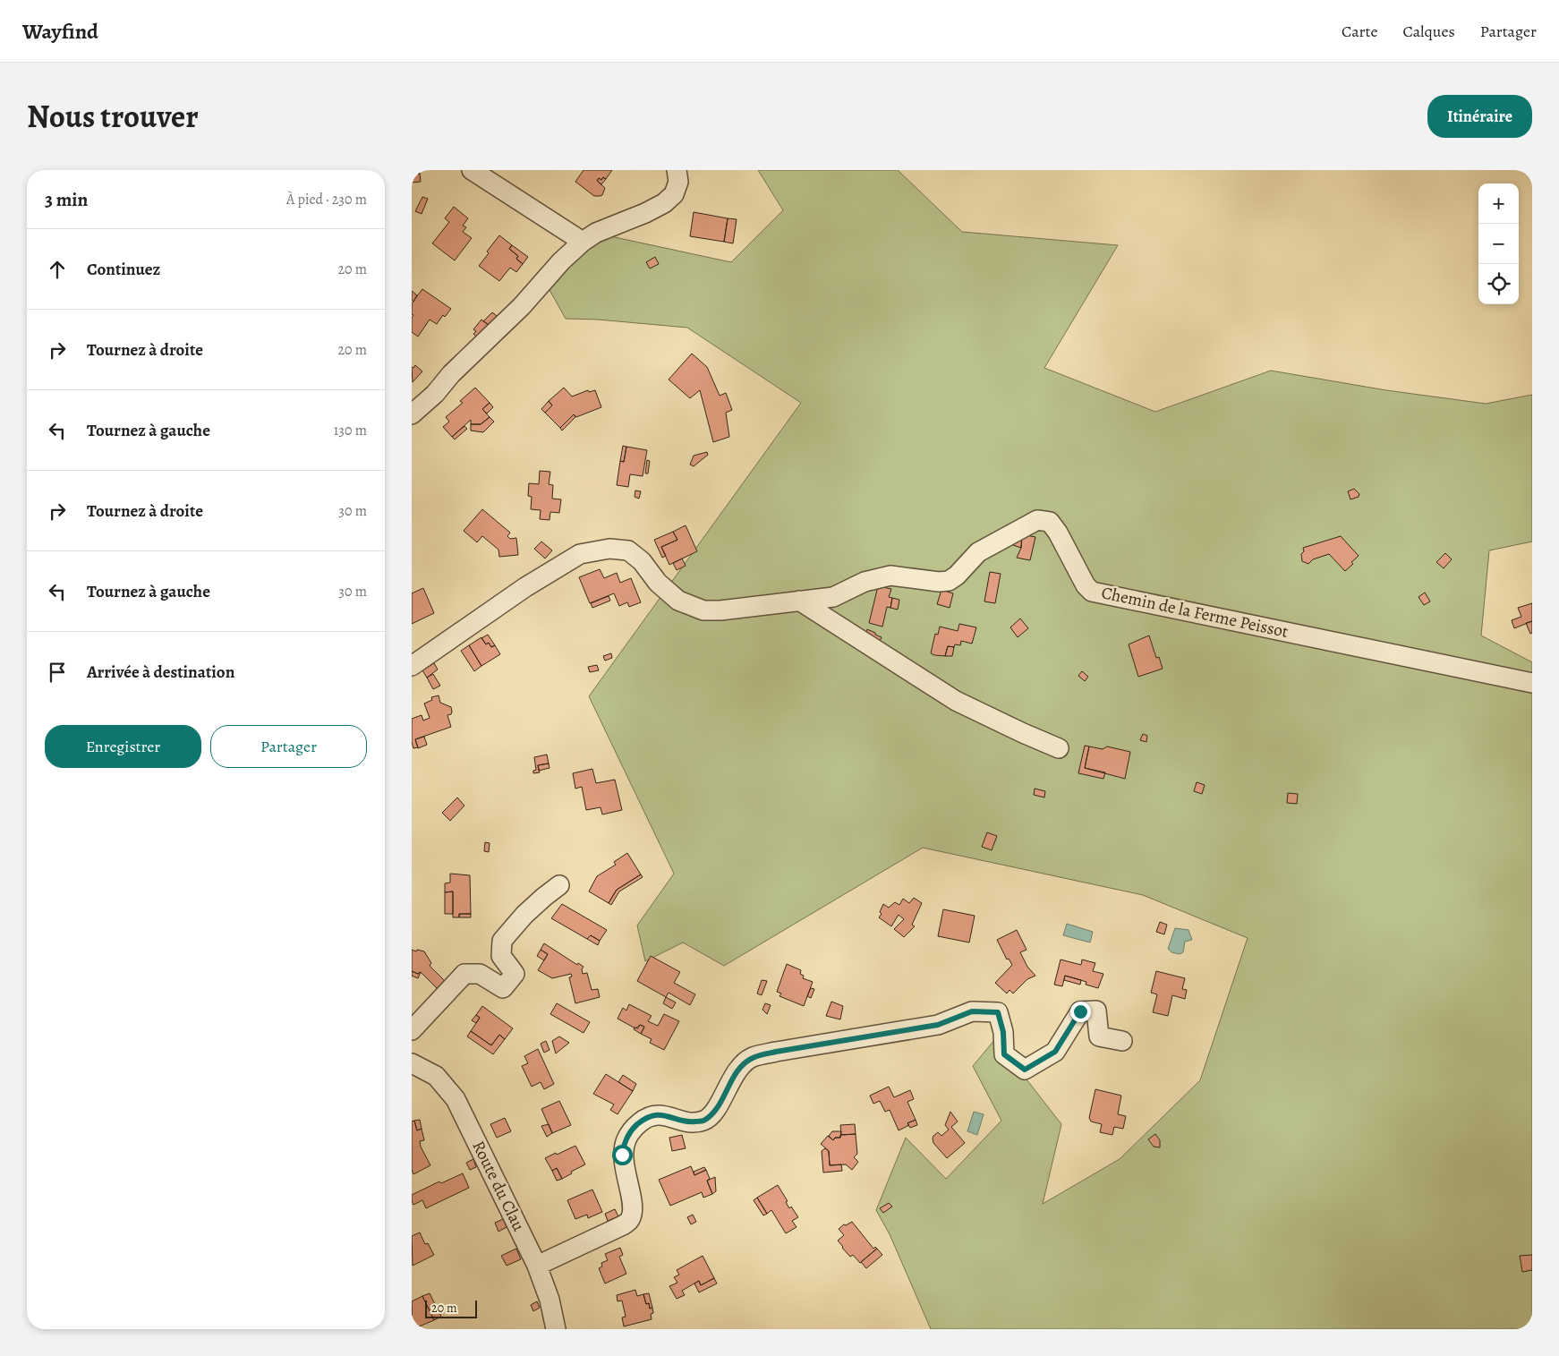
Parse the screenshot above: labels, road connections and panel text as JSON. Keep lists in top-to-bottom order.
{
  "streets": {
    "street": ["Chemin de la Ferme Peissot", "Route du Clau"]
  },
  "scale_bar": "20 m",
  "page": {
    "header": "Wayfind",
    "nav": ["Carte", "Calques", "Partager"],
    "title": "Nous trouver",
    "buttons": [
      "Itinéraire",
      ["Enregistrer", "Partager"]
    ],
    "heading": ["3 min", "À pied · 230 m"],
    "map_buttons": ["+", "−"],
    "list": [
      ["Continuez", "20 m"],
      ["Tournez à droite", "20 m"],
      ["Tournez à gauche", "130 m"],
      ["Tournez à droite", "30 m"],
      ["Tournez à gauche", "30 m"],
      "Arrivée à destination"
    ],
    "scale": "20 m"
  }
}
